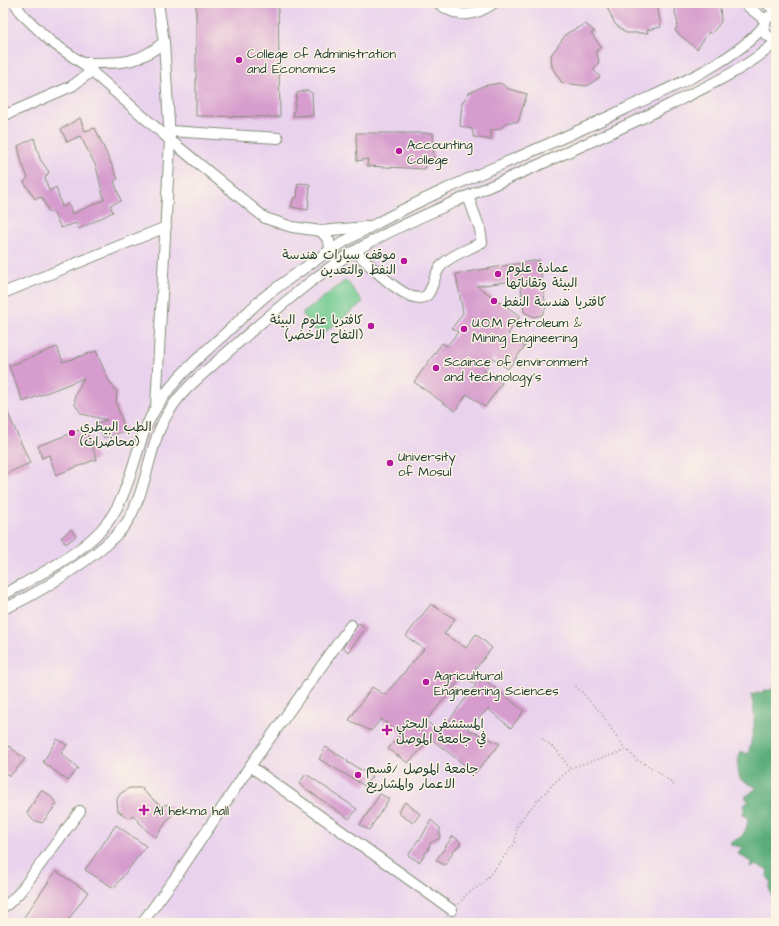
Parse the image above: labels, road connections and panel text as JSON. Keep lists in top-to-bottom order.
{
  "places": {
    "other": [
      "College of Administration and Economics",
      "Accounting College",
      "موقف سيارات هندسة النفط والتعدين",
      "عمادة علوم البيئة وتقاناتها",
      "كافتريا هندسة النفط",
      "كافتريا علوم البيئة (التفاح الاخضر)",
      "U.O.M Petroleum & Mining Engineering",
      "Scaince of environment and technology's",
      "الطب البيطري (محاضرات)",
      "University of Mosul",
      "Agricultural Engineering Sciences",
      "جامعة الموصل /قسم الاعمار والمشاريع"
    ],
    "health": ["المستشفى البحثي في جامعة الموصل", "Al hekma hall"]
  }
}
